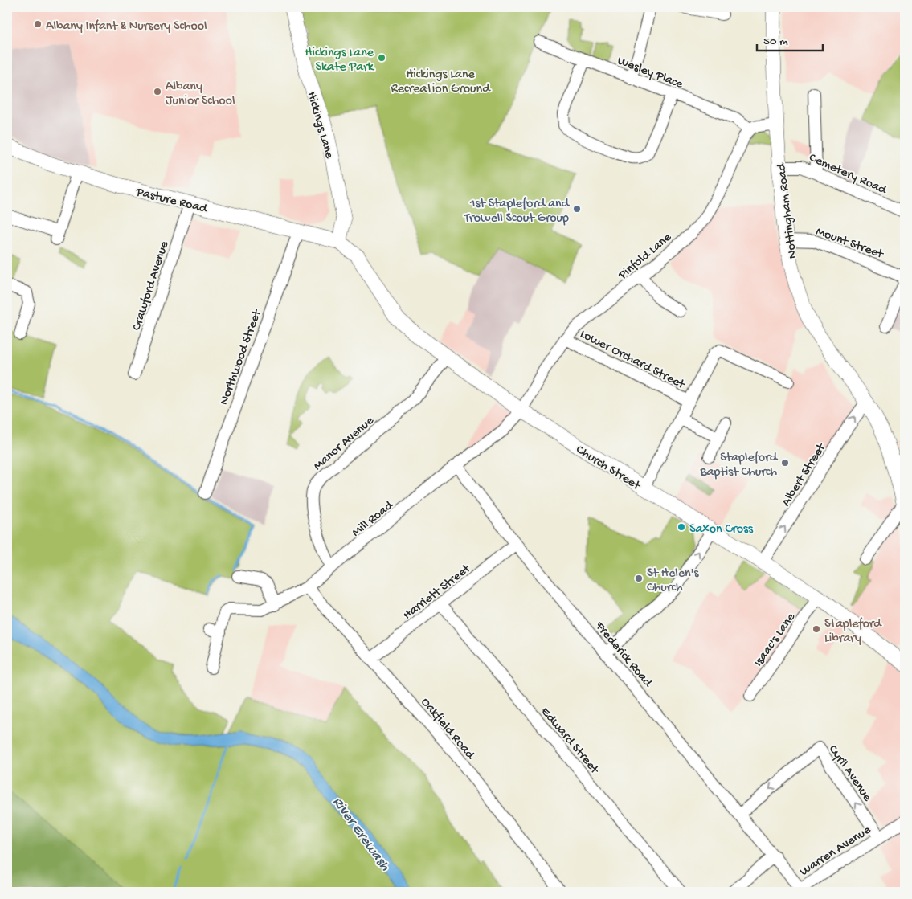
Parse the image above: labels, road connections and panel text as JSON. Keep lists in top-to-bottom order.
{
  "streets": {
    "main road": [
      "Hickings Lane",
      "Pasture Road",
      "Nottingham Road",
      "Church Street"
    ],
    "street": [
      "Wesley Place",
      "Cemetery Road",
      "Mount Street",
      "Pinfold Lane",
      "Crawford Avenue",
      "Northwood Street",
      "Lower Orchard Street",
      "Manor Avenue",
      "Albert Street",
      "Mill Road",
      "Harriett Street",
      "Isaac's Lane",
      "Frederick Road",
      "Oakfield Road",
      "Edward Street",
      "Cyril Avenue",
      "Warren Avenue"
    ]
  },
  "crossings": [
    ["Wesley Place", "Pinfold Lane"],
    ["Hickings Lane", "Pasture Road"],
    ["Hickings Lane", "Church Street"],
    ["Cemetery Road", "Nottingham Road"],
    ["Pasture Road", "Crawford Avenue"],
    ["Pasture Road", "Northwood Street"],
    ["Pasture Road", "Church Street"],
    ["Nottingham Road", "Mount Street"],
    ["Nottingham Road", "Albert Street"],
    ["Pinfold Lane", "Lower Orchard Street"],
    ["Pinfold Lane", "Church Street"],
    ["Pinfold Lane", "Mill Road"],
    ["Manor Avenue", "Church Street"],
    ["Manor Avenue", "Mill Road"],
    ["Church Street", "Albert Street"],
    ["Church Street", "Mill Road"],
    ["Church Street", "Isaac's Lane"],
    ["Mill Road", "Frederick Road"],
    ["Mill Road", "Oakfield Road"],
    ["Harriett Street", "Frederick Road"],
    ["Harriett Street", "Oakfield Road"],
    ["Harriett Street", "Edward Street"],
    ["Frederick Road", "Cyril Avenue"],
    ["Frederick Road", "Warren Avenue"],
    ["Cyril Avenue", "Warren Avenue"]
  ],
  "water": ["River Erewash"],
  "parks": ["Hickings Lane Recreation Ground"],
  "places": [
    "Albany Infant & Nursery School",
    "Hickings Lane Skate Park",
    "Albany Junior School",
    "1st Stapleford and Trowell Scout Group",
    "Stapleford Baptist Church",
    "Saxon Cross",
    "St Helen's Church",
    "Stapleford Library"
  ],
  "scale_bar": "50 m"
}
